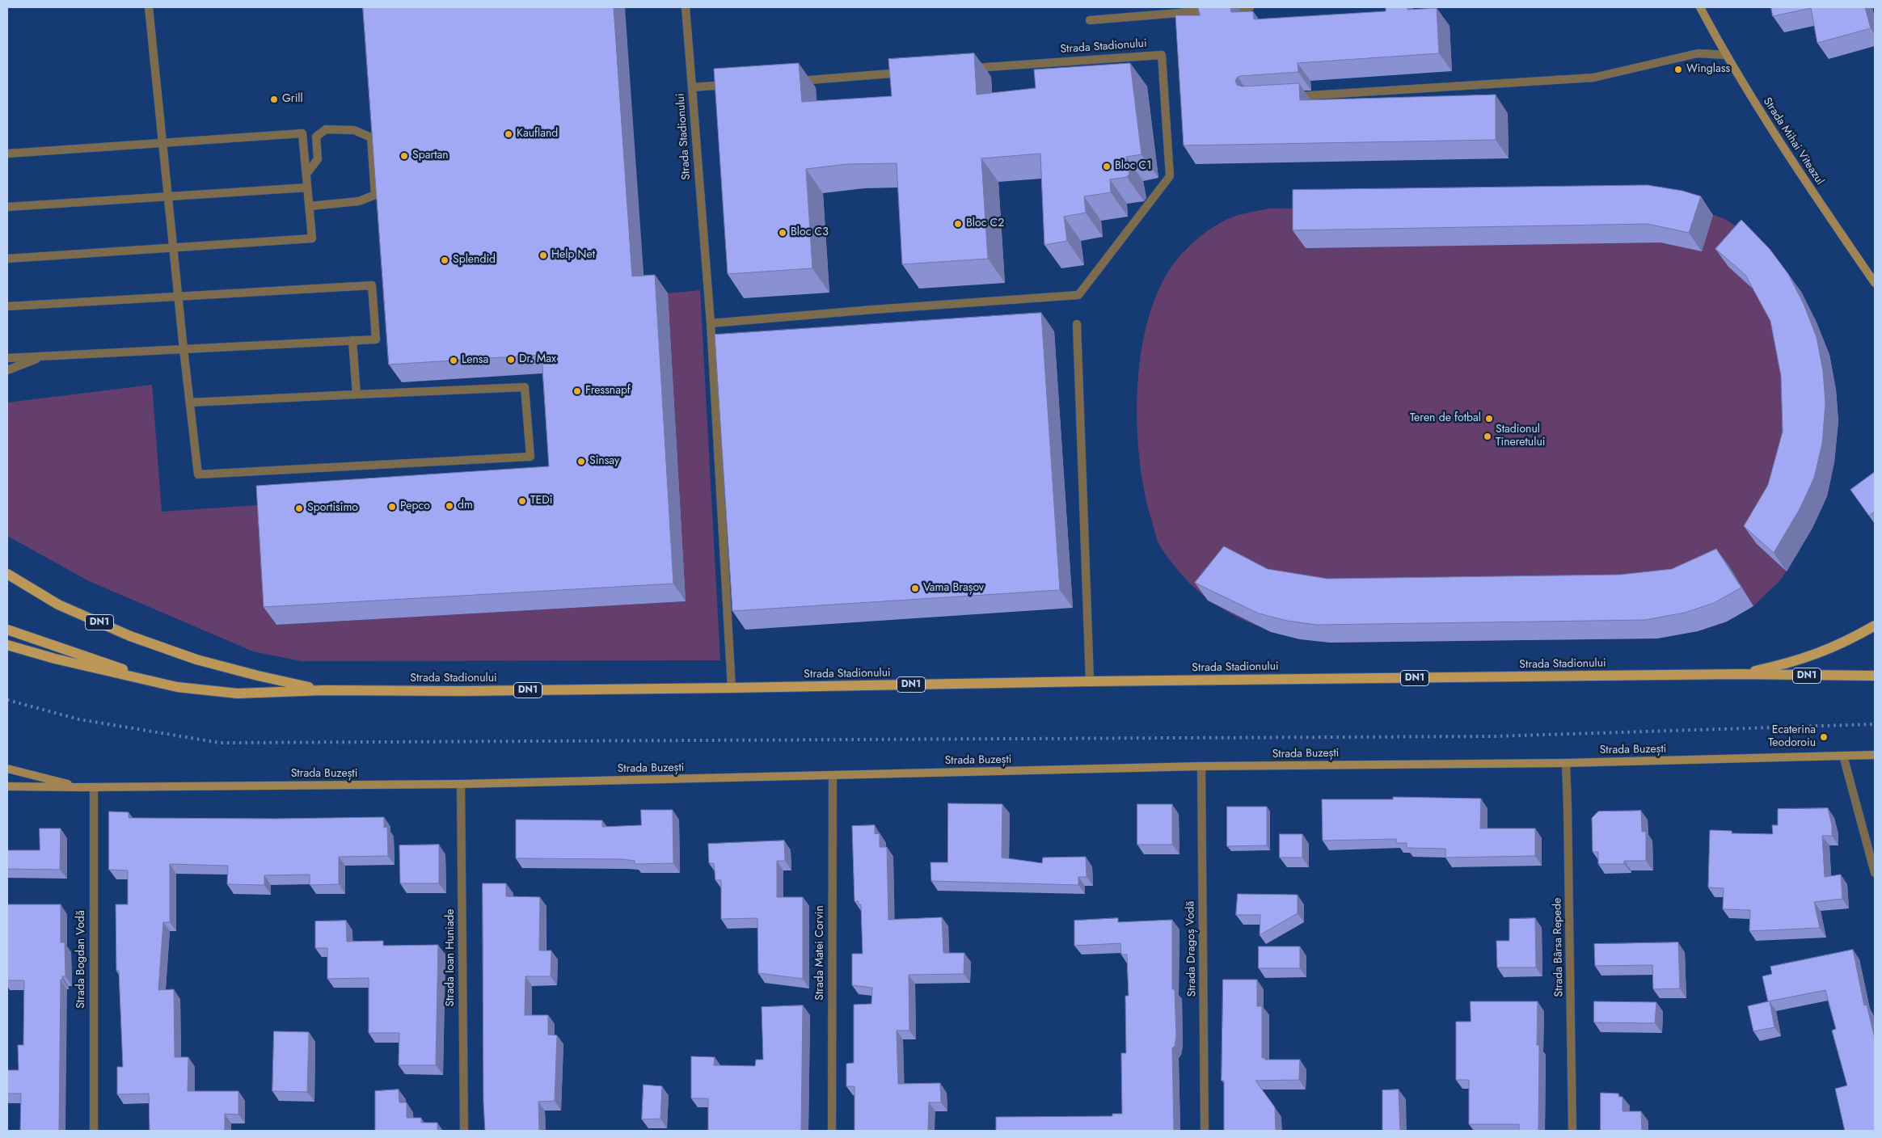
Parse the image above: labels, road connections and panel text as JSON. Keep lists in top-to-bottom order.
{
  "streets": {
    "main road": [
      "Strada Stadionului",
      "Strada Mihai Viteazul",
      "DN1",
      "Strada Buzești"
    ],
    "street": [
      "Strada Bârsa Repede",
      "Strada Dragoș Vodă",
      "Strada Matei Corvin",
      "Strada Ioan Huniade",
      "Strada Bogdan Vodă"
    ]
  },
  "crossings": [
    ["Strada Stadionului", "DN1"],
    ["Strada Buzești", "Strada Bârsa Repede"],
    ["Strada Buzești", "Strada Dragoș Vodă"],
    ["Strada Buzești", "Strada Matei Corvin"],
    ["Strada Buzești", "Strada Ioan Huniade"],
    ["Strada Buzești", "Strada Bogdan Vodă"]
  ],
  "places": [
    "Winglass",
    "Grill",
    "Kaufland",
    "Spartan",
    "Bloc C1",
    "Bloc C2",
    "Bloc C3",
    "Help Net",
    "Splendid",
    "Dr. Max",
    "Lensa",
    "Fressnapf",
    "Teren de fotbal",
    "Stadionul Tineretului",
    "Sinsay",
    "TEDi",
    "dm",
    "Pepco",
    "Sportisimo",
    "Vama Brașov",
    "Ecaterina Teodoroiu"
  ]
}
